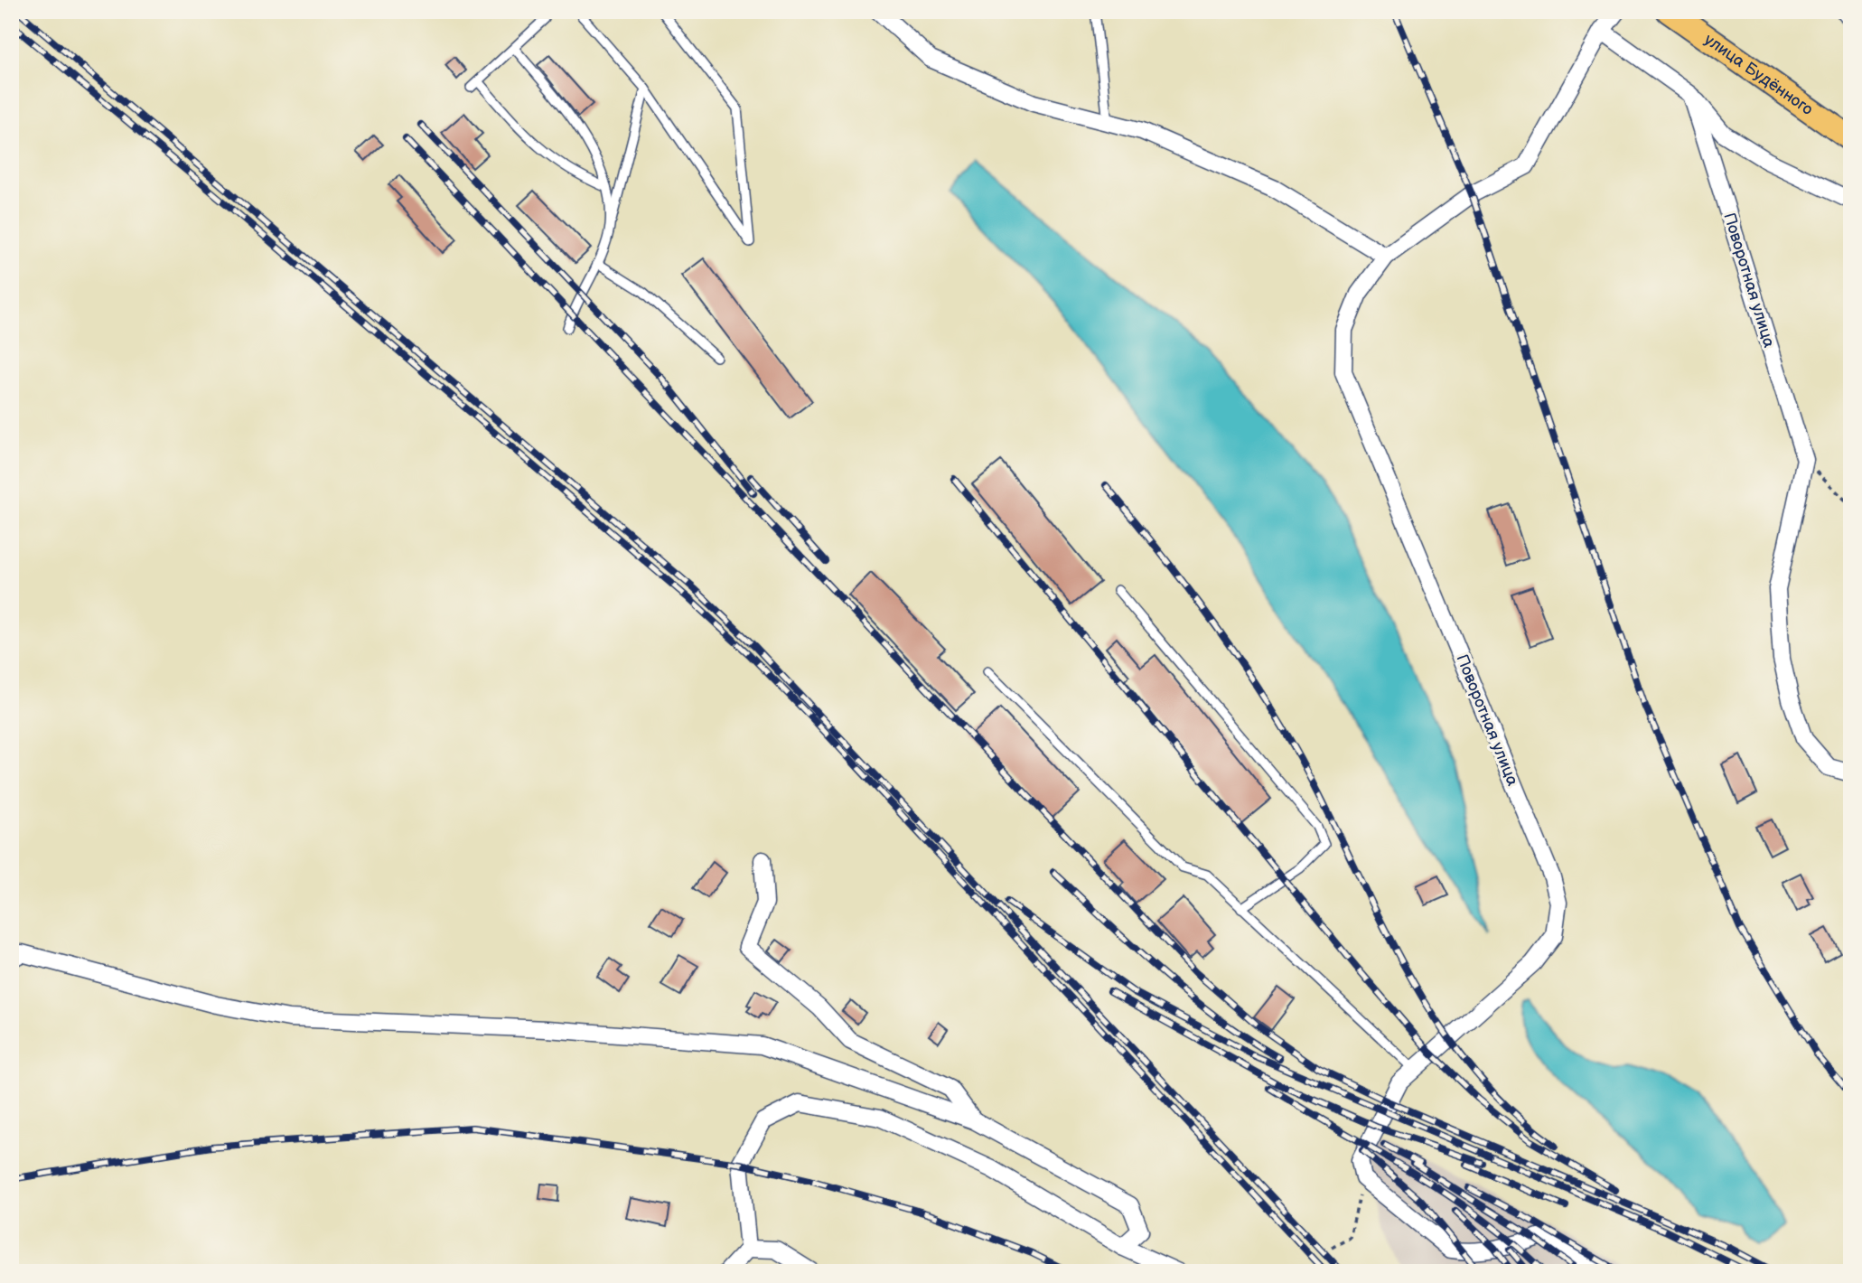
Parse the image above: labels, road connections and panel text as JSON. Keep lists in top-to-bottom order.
{
  "streets": {
    "main road": ["улица Будённого"],
    "street": ["Поворотная улица"]
  }
}
